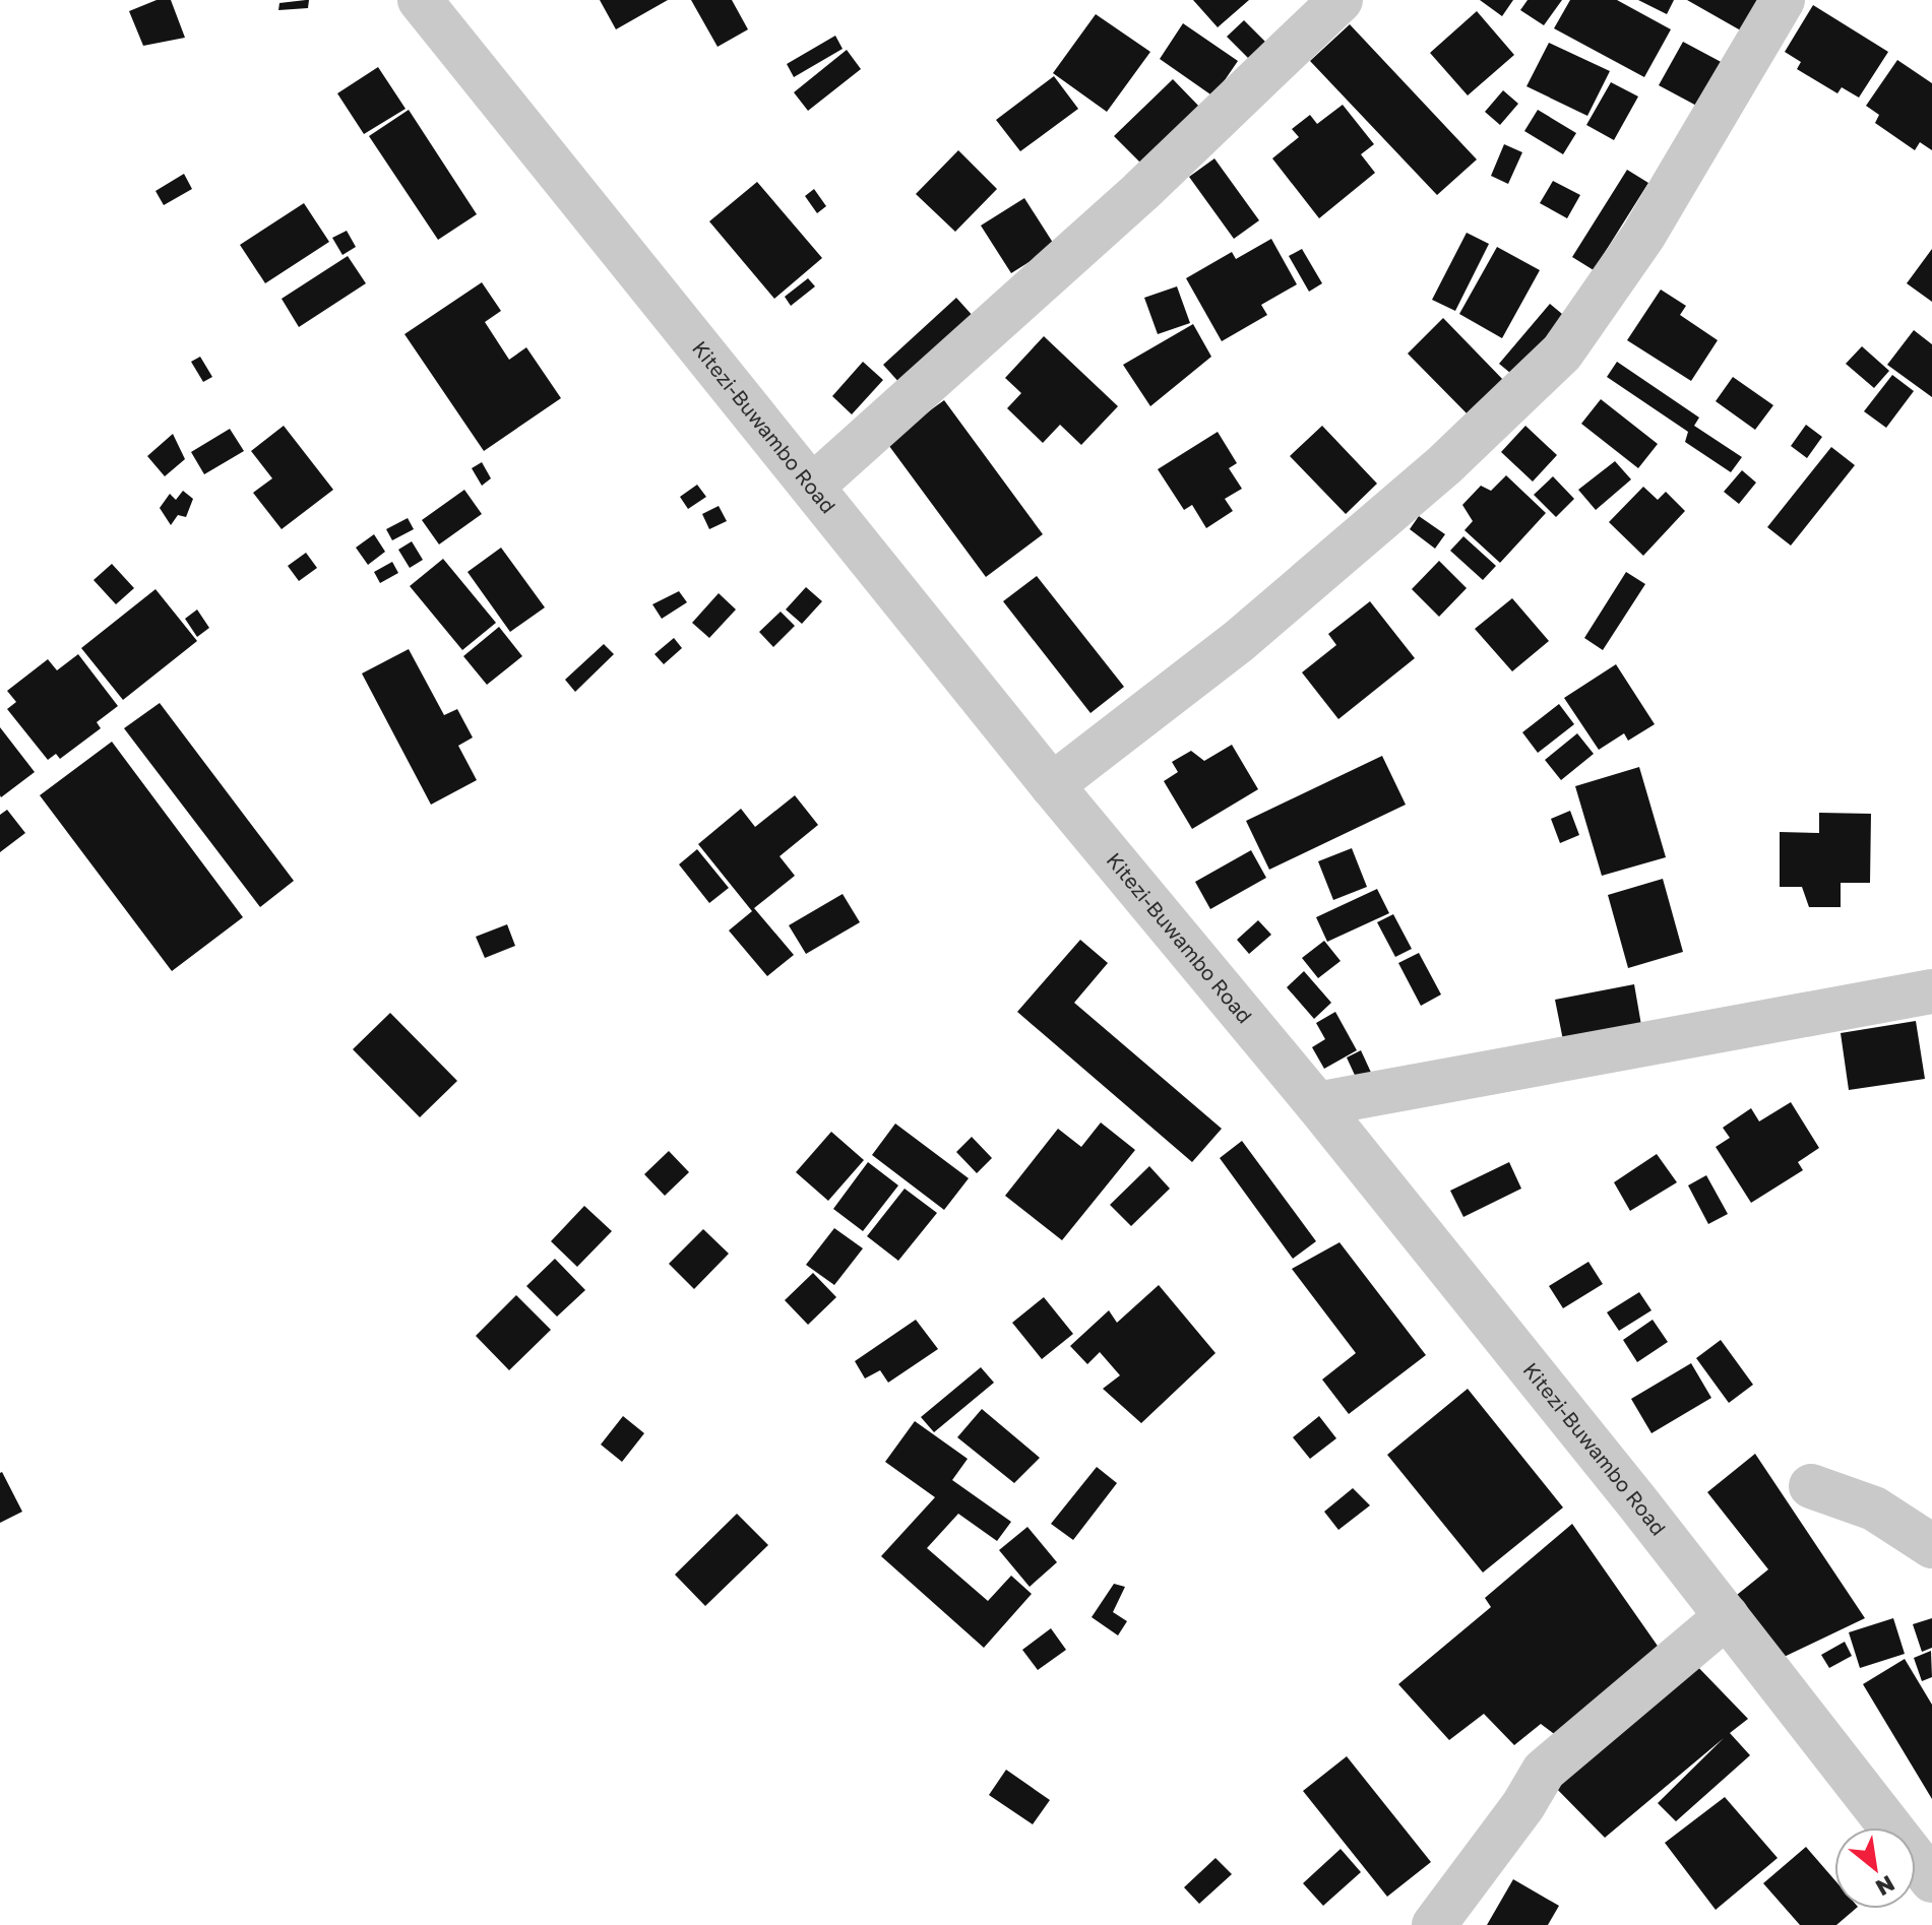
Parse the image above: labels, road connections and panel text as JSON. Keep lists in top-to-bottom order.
{
  "streets": {
    "street": ["Kitezi-Buwambo Road"]
  },
  "north": "bottom right"
}
